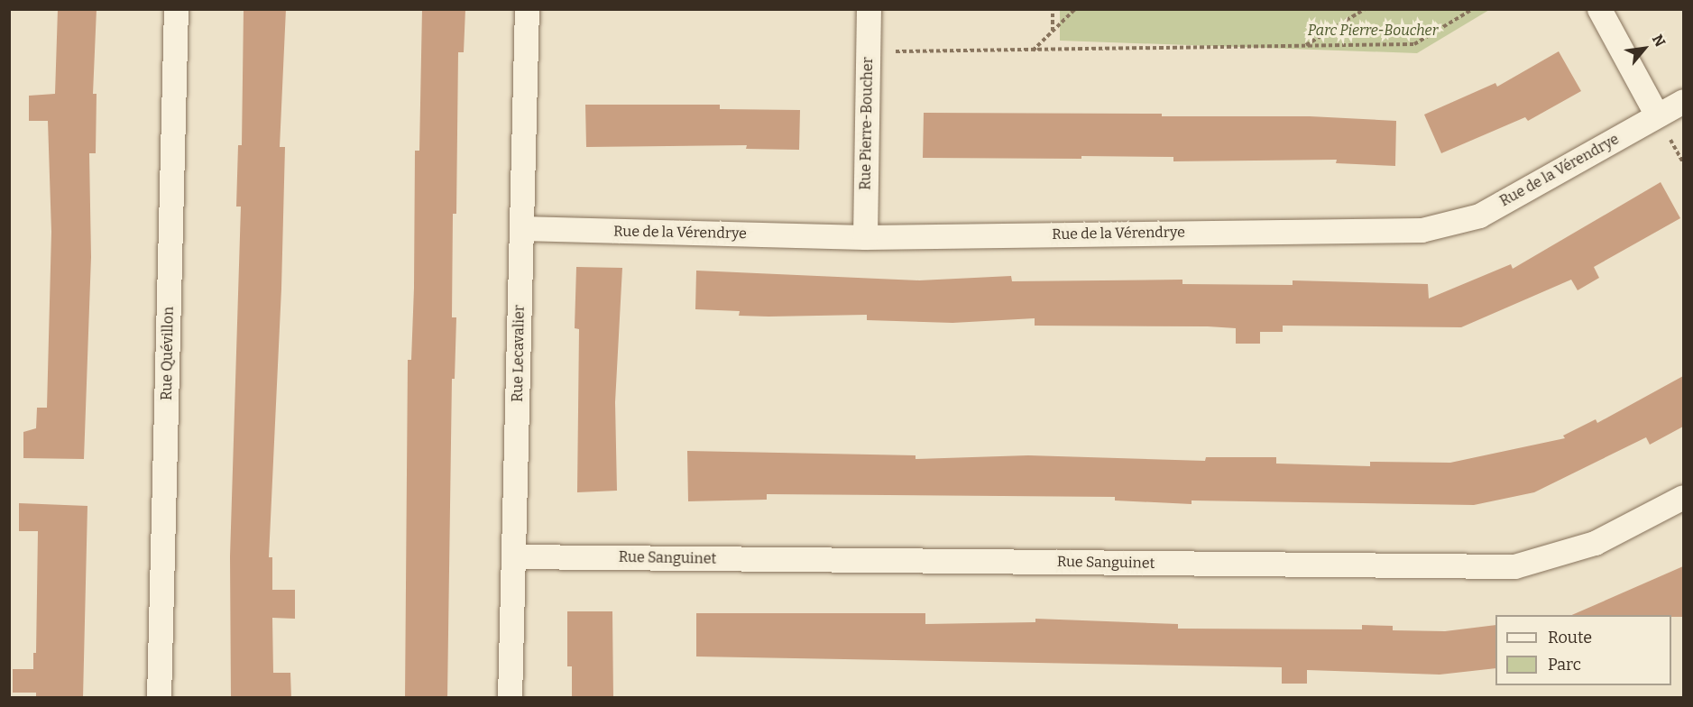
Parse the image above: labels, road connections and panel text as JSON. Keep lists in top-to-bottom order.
{
  "streets": {
    "street": [
      "Rue Pierre-Boucher",
      "Rue de la Vérendrye",
      "Rue Quévillon",
      "Rue Lecavalier",
      "Rue Sanguinet"
    ]
  },
  "crossings": [
    ["Rue Pierre-Boucher", "Rue de la Vérendrye"],
    ["Rue de la Vérendrye", "Rue Lecavalier"],
    ["Rue Lecavalier", "Rue Sanguinet"]
  ],
  "parks": ["Parc Pierre-Boucher"],
  "legend": ["Route", "Parc"],
  "north": "top right"
}
